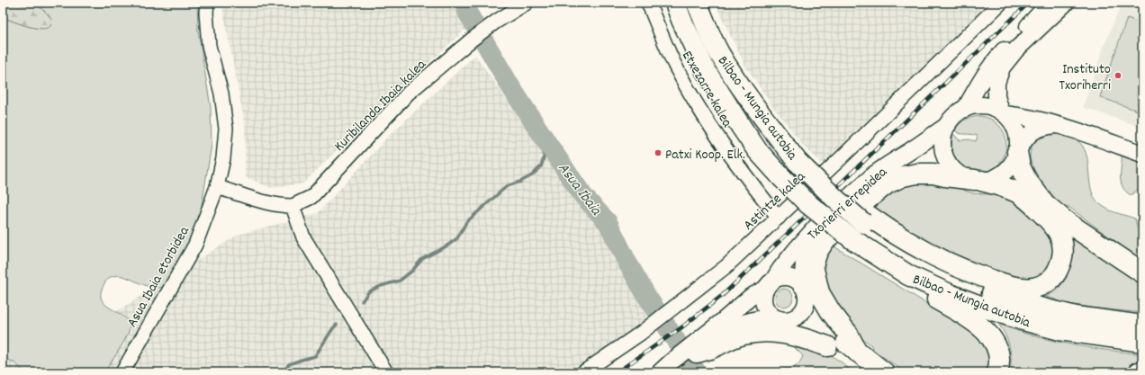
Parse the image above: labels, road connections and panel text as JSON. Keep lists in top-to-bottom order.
{
  "streets": {
    "highway": ["Bilbao - Mungia autobia"],
    "street": [
      "Etxezarre kalea",
      "Kuribilanda Ibaia kalea",
      "Astintze kalea",
      "Txorierri errepidea",
      "Asua Ibaia etorbidea"
    ]
  },
  "crossings": [
    ["Etxezarre kalea", "Astintze kalea"]
  ],
  "water": ["Asua Ibaia"],
  "places": ["Instituto Txoriherri", "Patxi Koop. Elk."]
}
